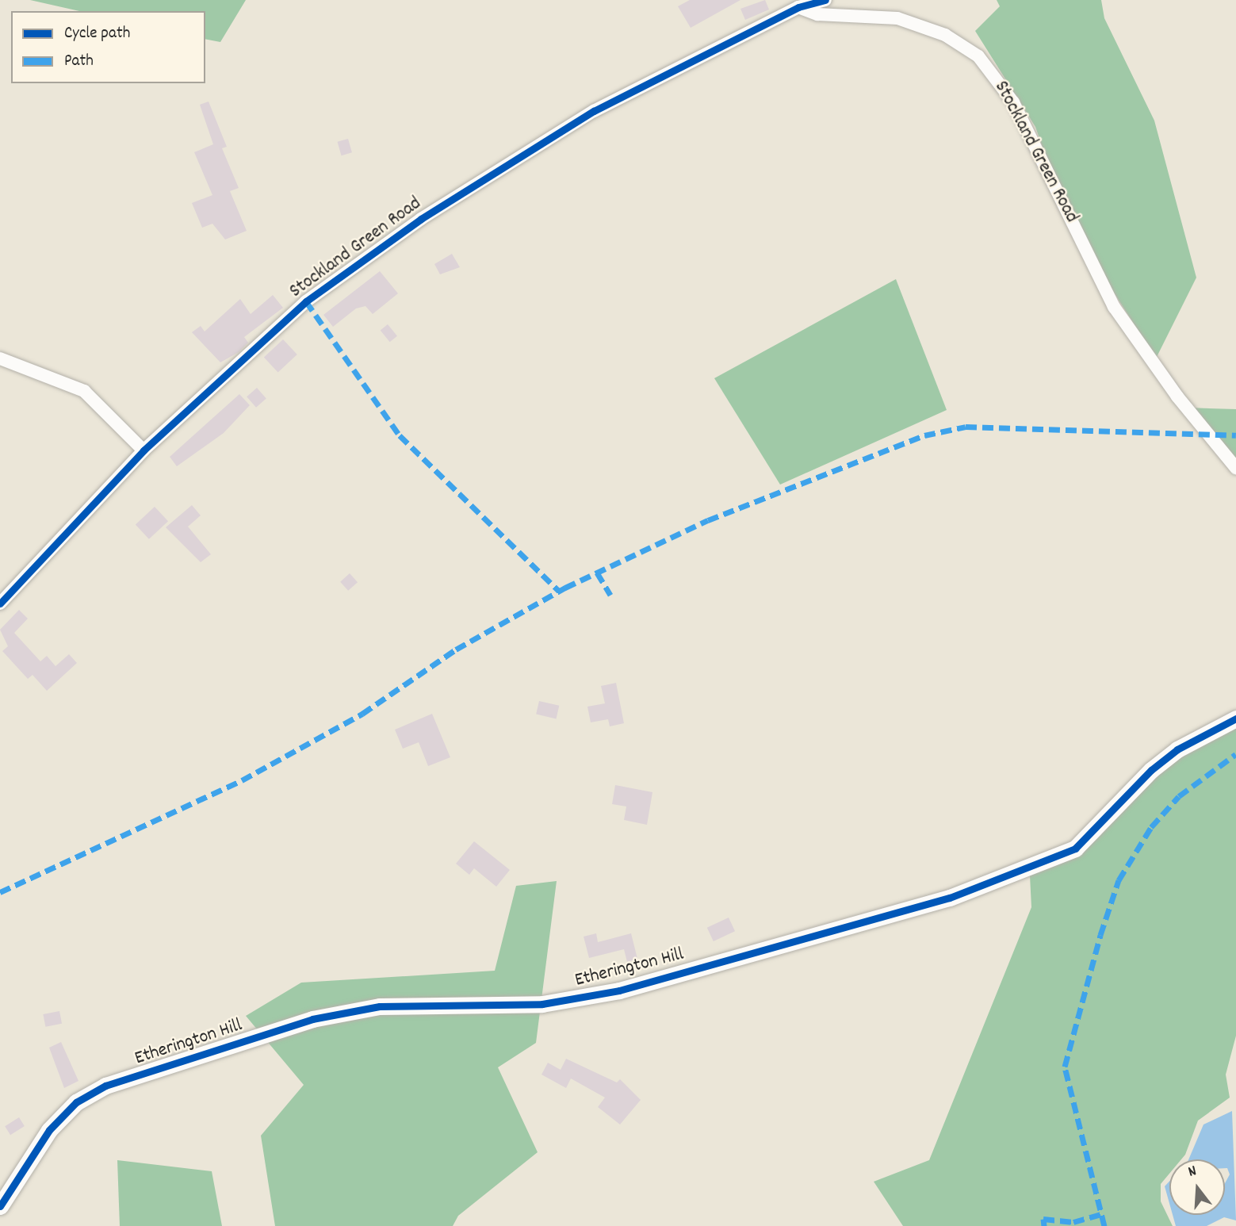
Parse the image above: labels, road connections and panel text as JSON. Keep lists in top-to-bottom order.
{
  "streets": {
    "street": ["Stockland Green Road", "Etherington Hill"]
  },
  "legend": ["Cycle path", "Path"],
  "north": "top"
}
